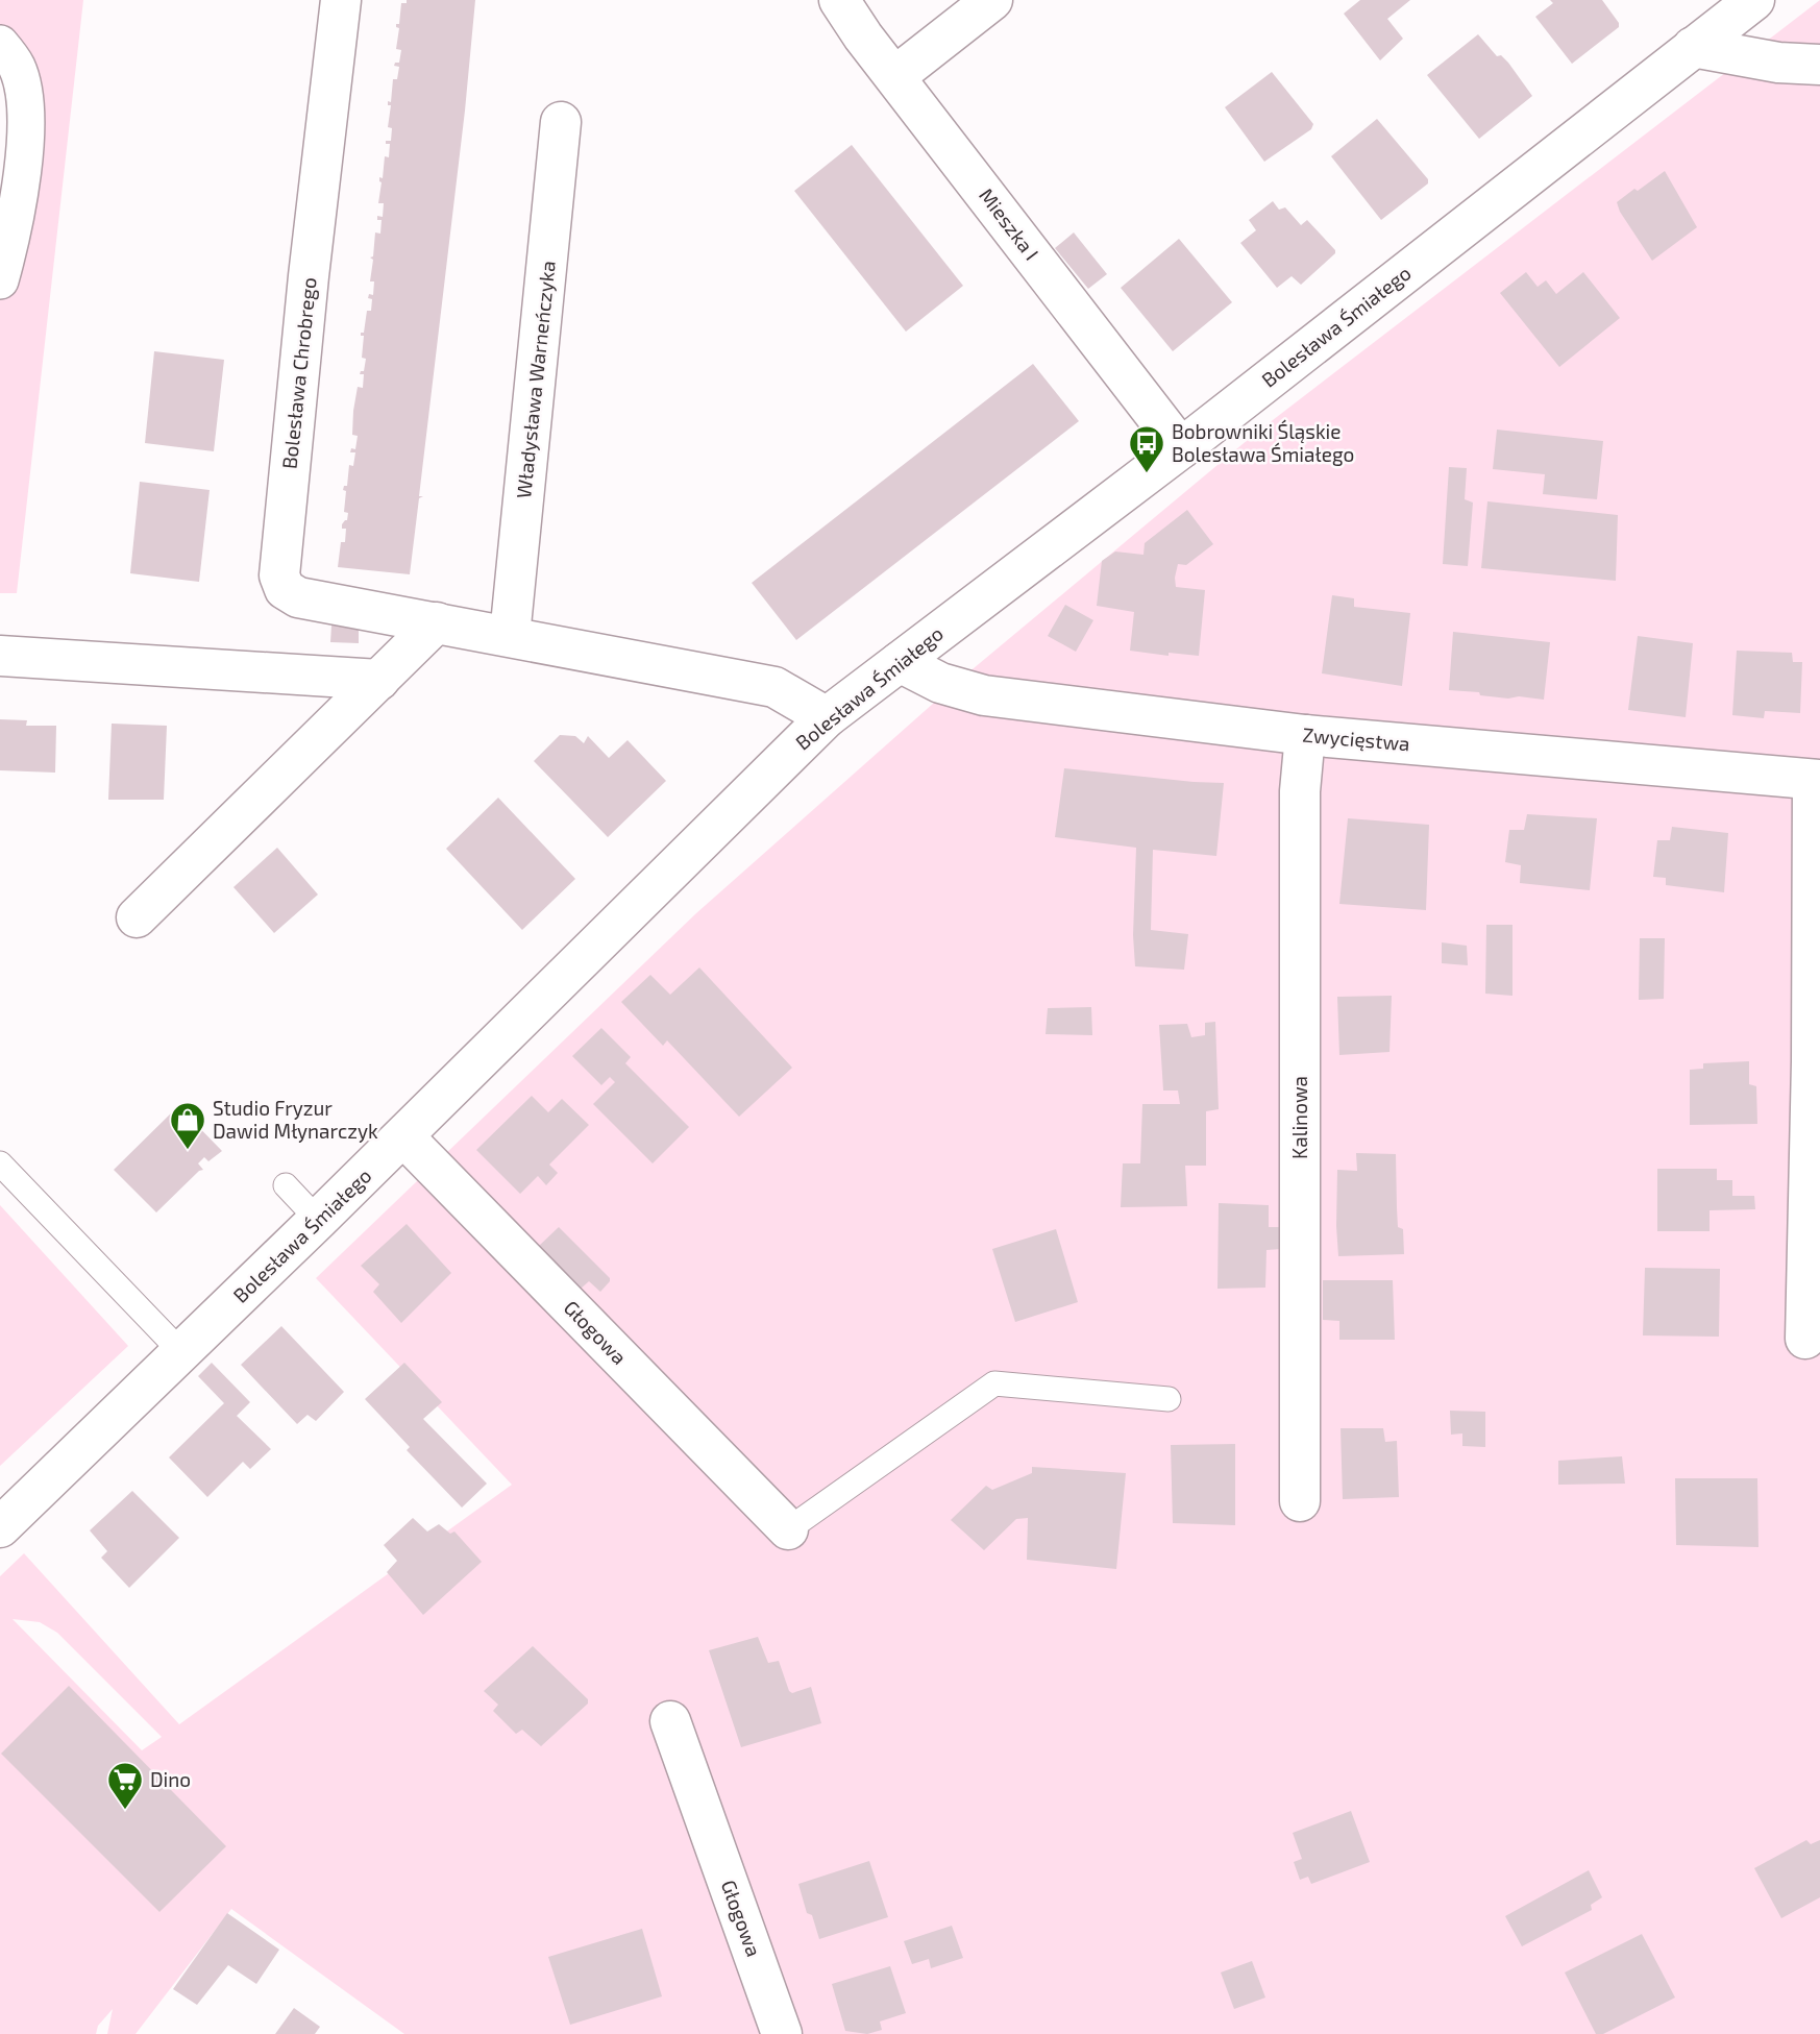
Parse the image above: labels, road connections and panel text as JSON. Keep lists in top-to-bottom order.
{
  "streets": {
    "street": [
      "Mieszka I",
      "Bolesława Śmiałego",
      "Bolesława Chrobrego",
      "Władysława Warneńczyka",
      "Zwycięstwa",
      "Kalinowa",
      "Głogowa"
    ]
  },
  "crossings": [
    ["Mieszka I", "Bolesława Śmiałego"],
    ["Bolesława Śmiałego", "Bolesława Chrobrego"],
    ["Bolesława Śmiałego", "Zwycięstwa"],
    ["Bolesława Śmiałego", "Głogowa"],
    ["Bolesława Chrobrego", "Władysława Warneńczyka"],
    ["Zwycięstwa", "Kalinowa"]
  ],
  "places": {
    "bus stop": ["Bobrowniki Śląskie Bolesława Śmiałego"],
    "shop": ["Studio Fryzur Dawid Młynarczyk"],
    "supermarket": ["Dino"]
  }
}
